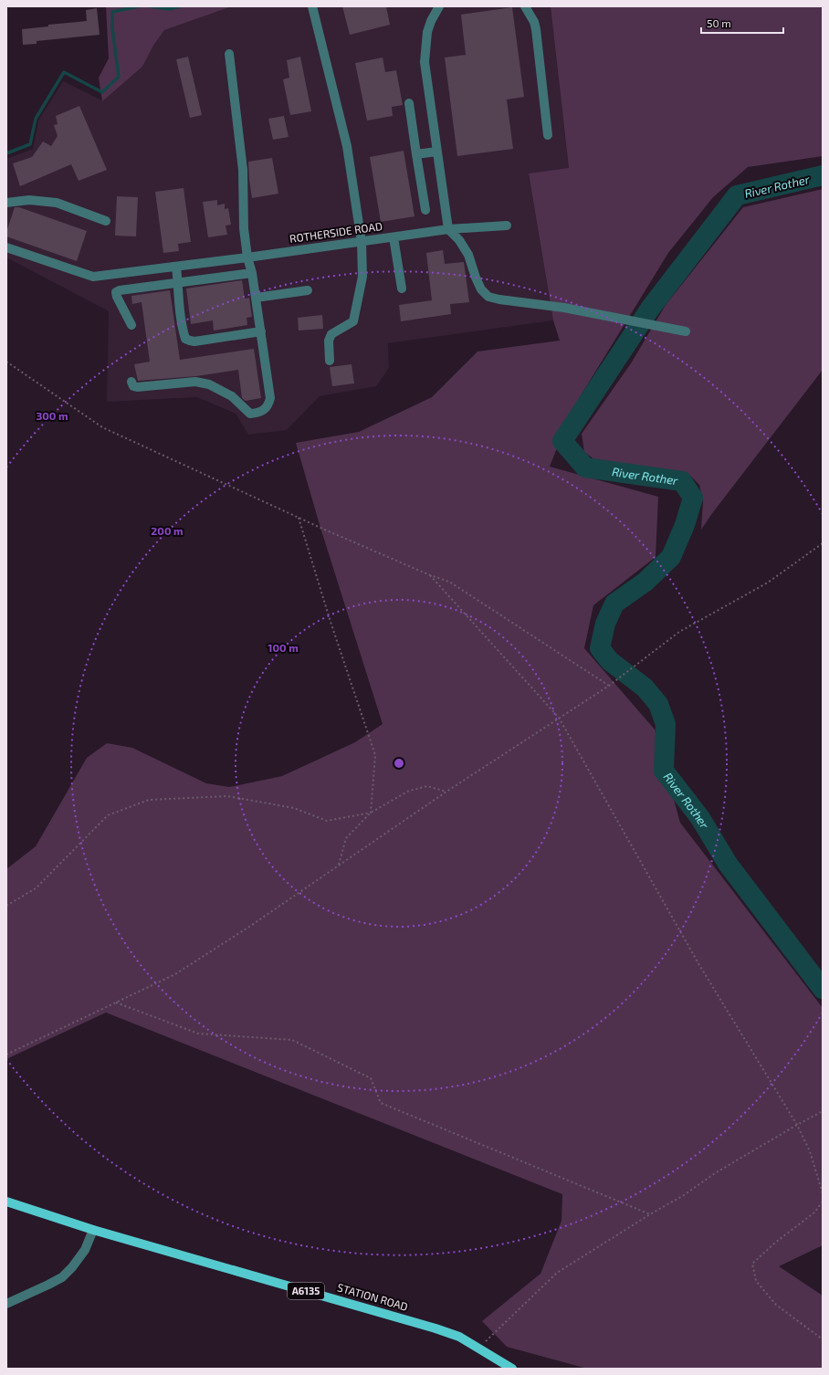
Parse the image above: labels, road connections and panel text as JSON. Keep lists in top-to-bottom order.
{
  "streets": {
    "main road": ["A6135", "STATION ROAD"],
    "street": ["ROTHERSIDE ROAD"]
  },
  "crossings": [
    ["A6135", "STATION ROAD"]
  ],
  "water": ["River Rother"],
  "scale_bar": "50 m",
  "rings": ["300 m", "200 m", "100 m"]
}
